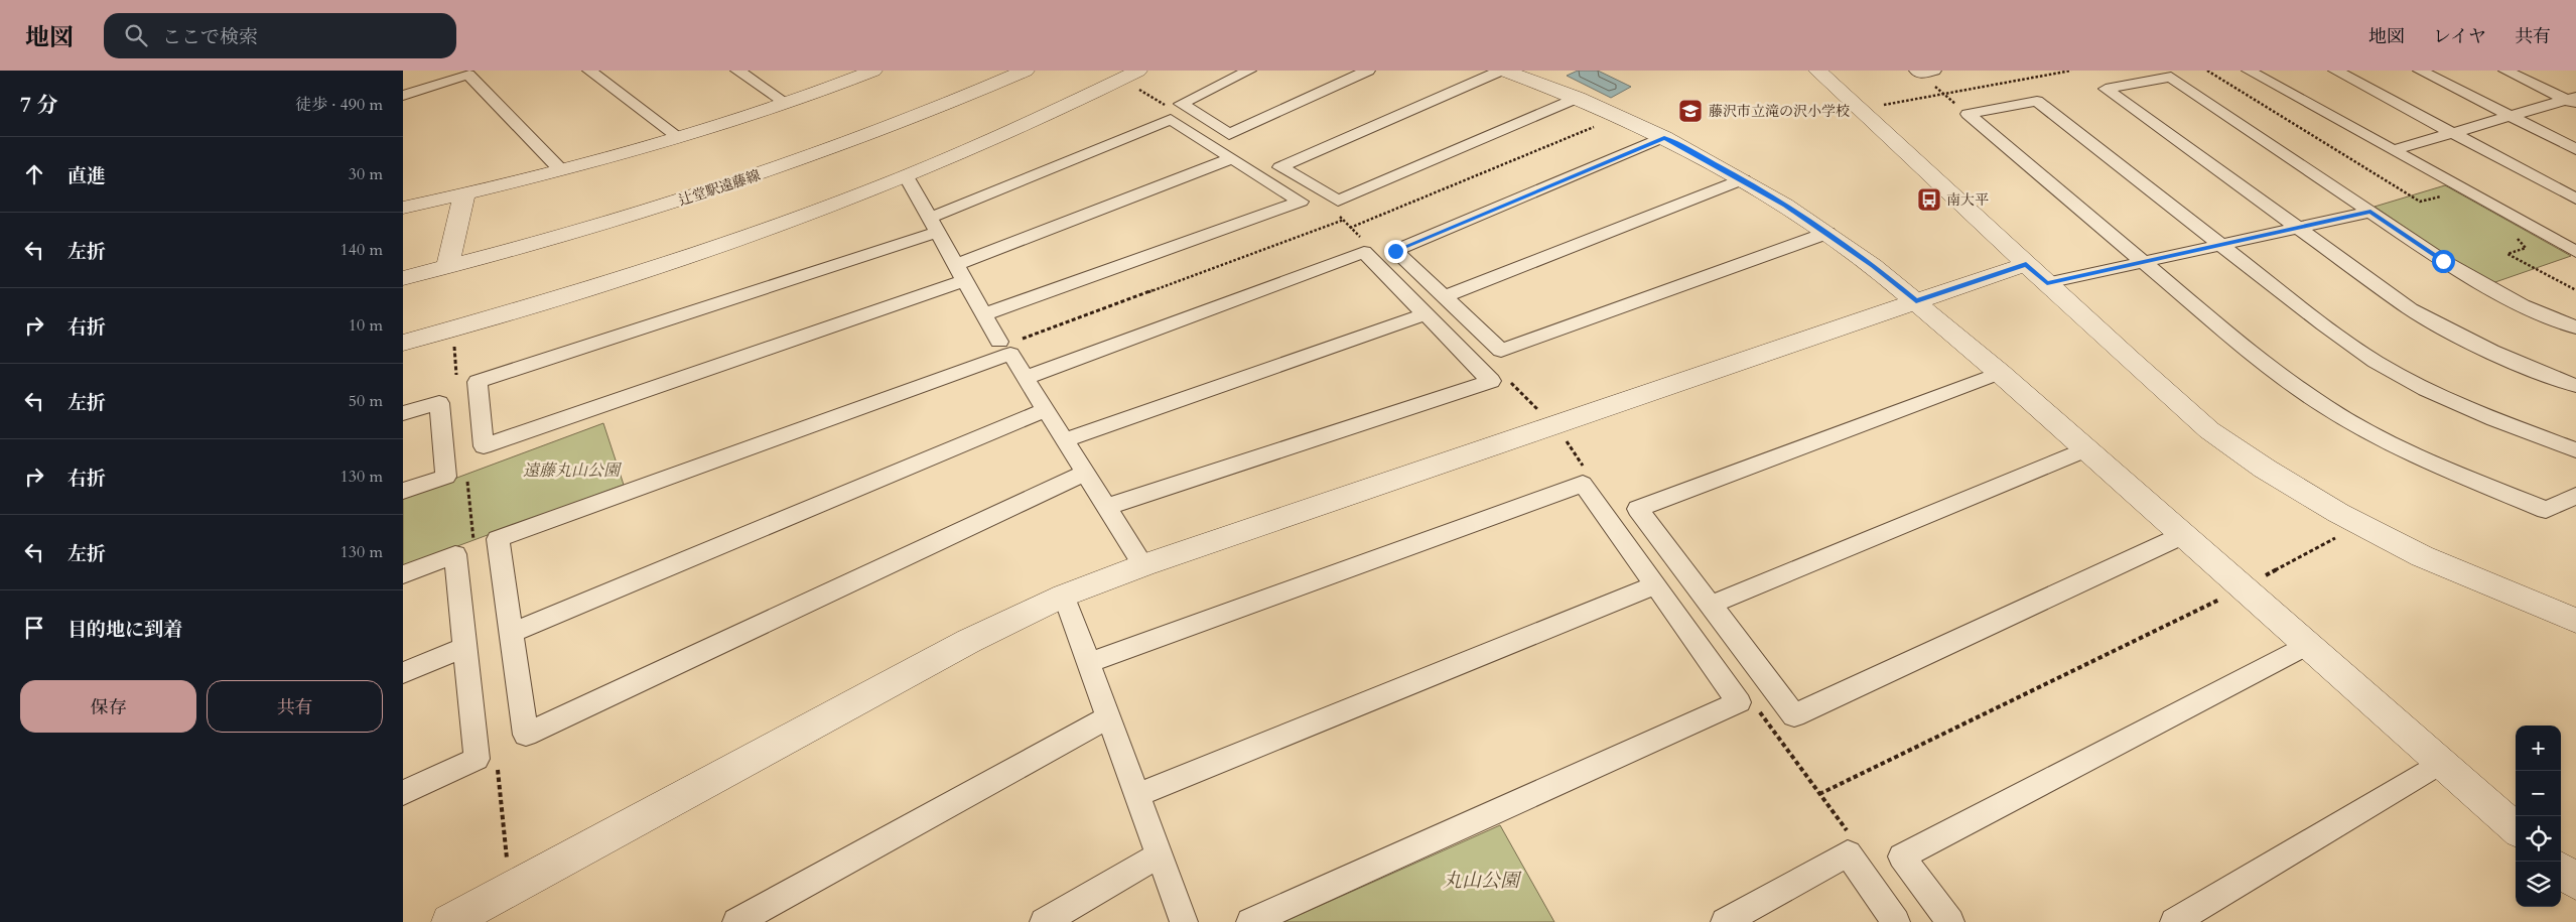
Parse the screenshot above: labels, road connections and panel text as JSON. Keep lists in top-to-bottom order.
{
  "streets": {
    "street": ["辻堂駅遠藤線"]
  },
  "parks": ["遠藤丸山公園", "丸山公園"],
  "places": {
    "school or university": ["藤沢市立滝の沢小学校"],
    "bus stop": ["南大平"]
  },
  "page": {
    "header": "地図",
    "search": "ここで検索",
    "nav": ["地図", "レイヤ", "共有"],
    "heading": ["7 分", "徒歩 · 490 m"],
    "list": [
      ["直進", "30 m"],
      ["左折", "140 m"],
      ["右折", "10 m"],
      ["左折", "50 m"],
      ["右折", "130 m"],
      ["左折", "130 m"],
      "目的地に到着"
    ],
    "buttons": ["保存", "共有"],
    "map_buttons": ["+", "−"]
  }
}
